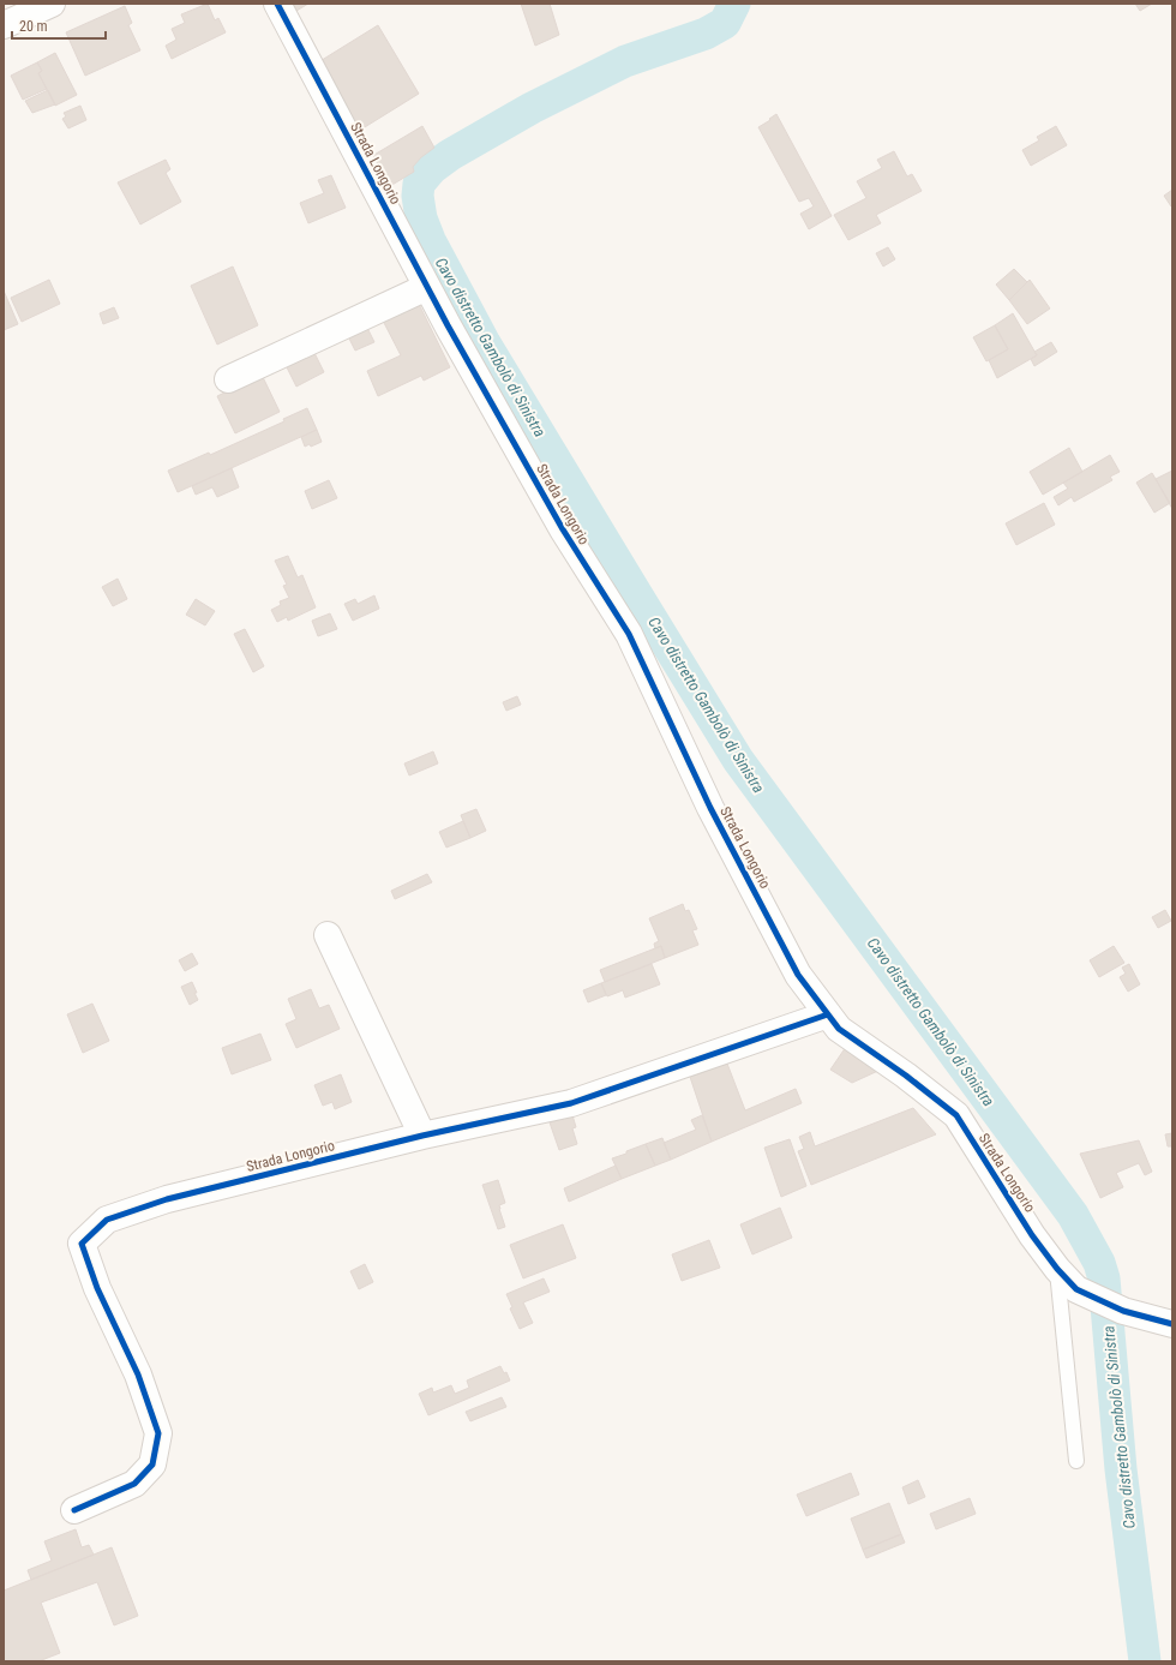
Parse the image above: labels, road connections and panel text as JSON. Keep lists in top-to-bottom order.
{
  "streets": {
    "street": ["Strada Longorio"]
  },
  "water": ["Cavo distretto Gambolò di Sinistra"],
  "scale_bar": "20 m"
}
